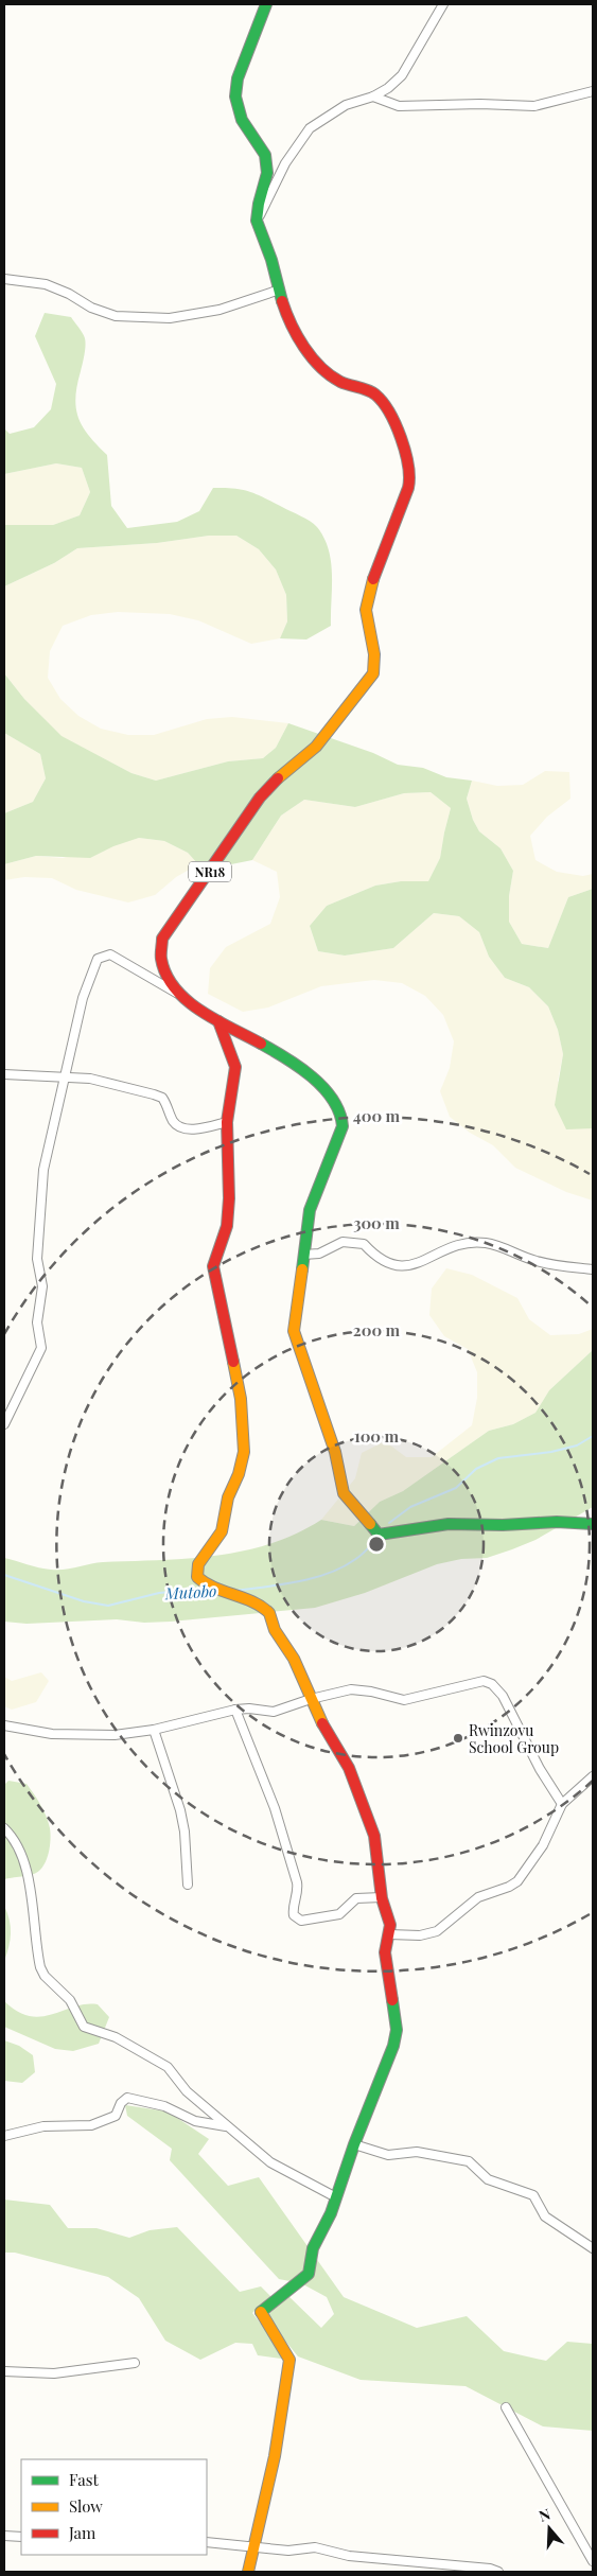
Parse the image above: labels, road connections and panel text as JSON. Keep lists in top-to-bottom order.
{
  "streets": {
    "main road": ["NR18"]
  },
  "water": ["Mutobo"],
  "places": ["Rwinzovu School Group"],
  "legend": ["Fast", "Slow", "Jam"],
  "north": "top",
  "rings": [
    "400 m",
    "300 m",
    "200 m",
    "100 m"
  ]
}
